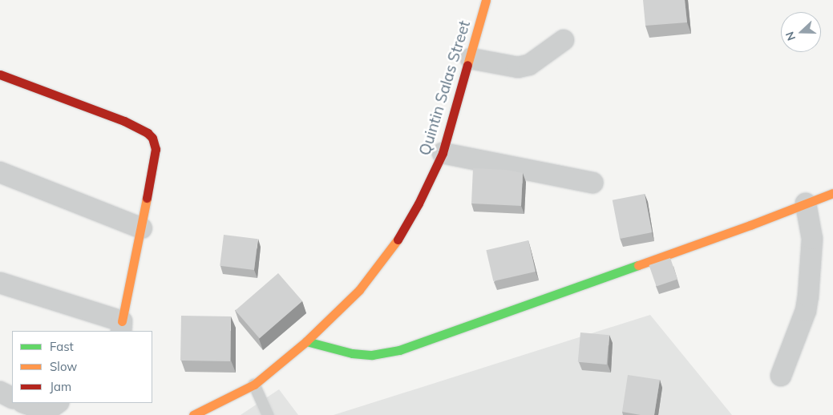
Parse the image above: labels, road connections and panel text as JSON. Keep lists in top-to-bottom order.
{
  "streets": {
    "street": ["Quintin Salas Street"]
  },
  "legend": ["Fast", "Slow", "Jam"],
  "north": "left"
}
